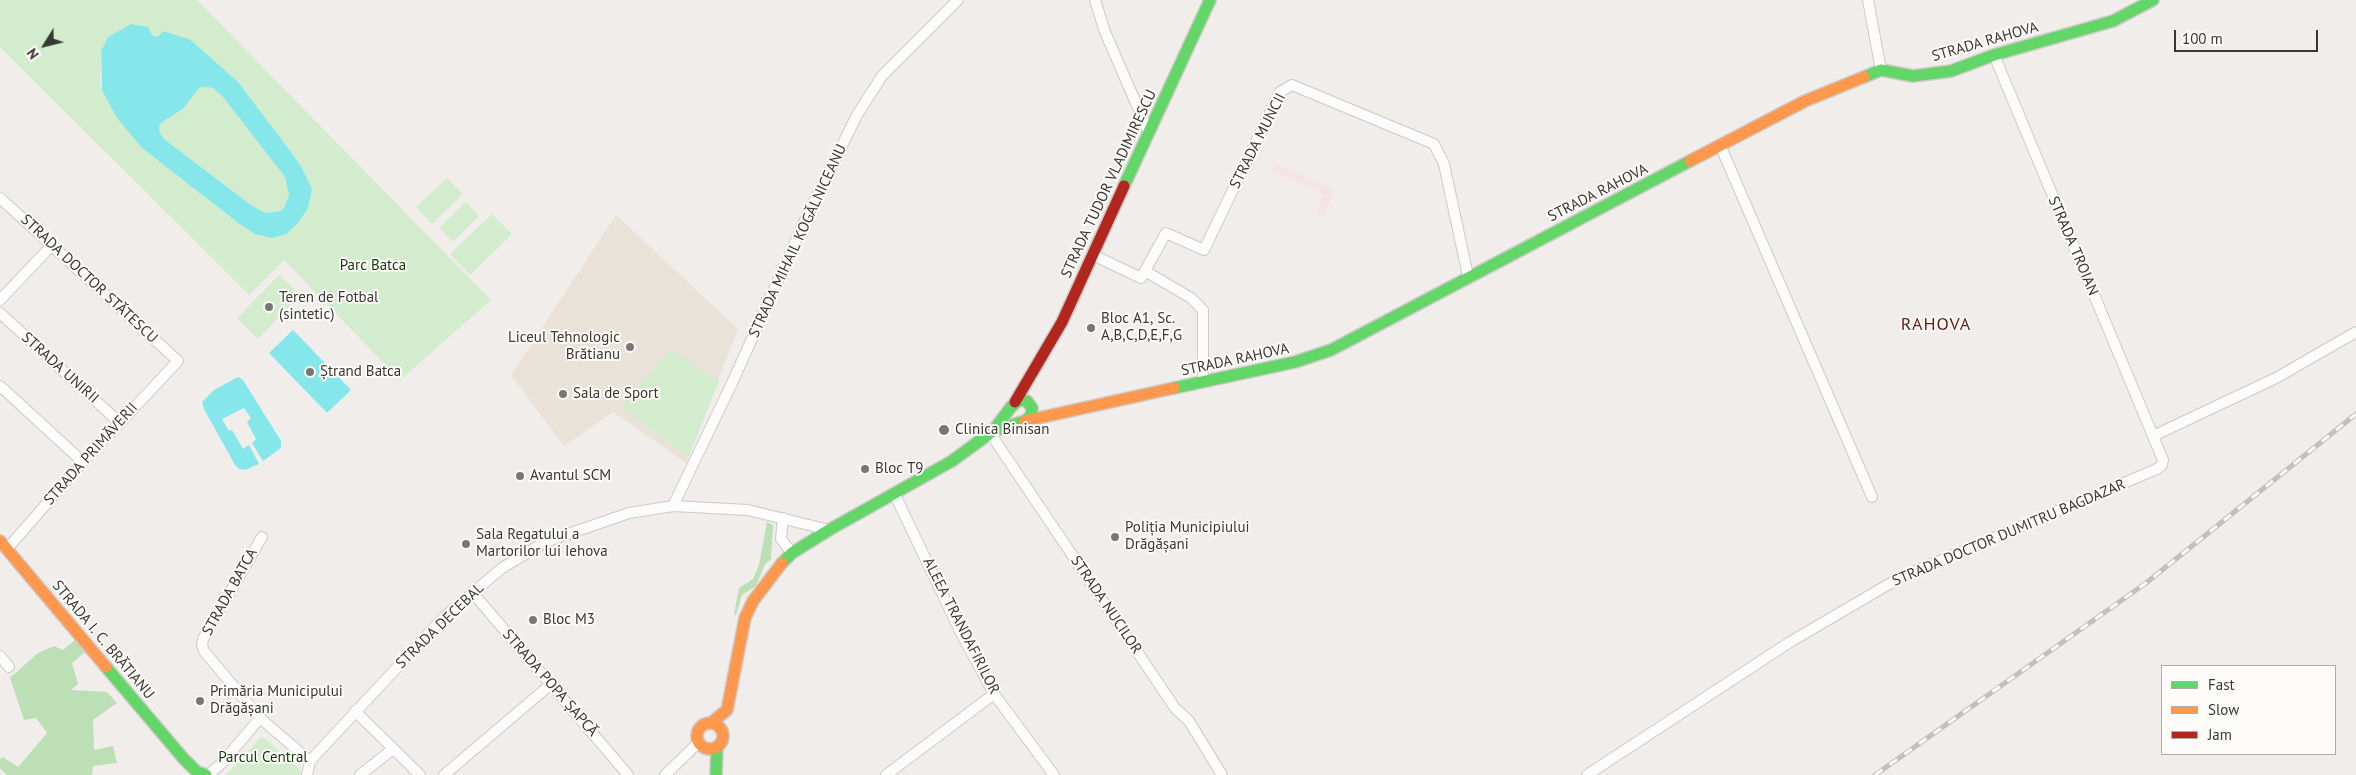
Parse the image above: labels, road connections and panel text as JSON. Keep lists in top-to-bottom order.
{
  "streets": {
    "main road": ["STRADA RAHOVA", "STRADA TUDOR VLADIMIRESCU", "STRADA I. C. BRĂTIANU"],
    "street": [
      "STRADA MUNCII",
      "STRADA MIHAIL KOGĂLNICEANU",
      "STRADA TROIAN",
      "STRADA DOCTOR STĂTESCU",
      "STRADA UNIRII",
      "STRADA PRIMĂVERII",
      "STRADA DOCTOR DUMITRU BAGDAZAR",
      "STRADA BATCA",
      "STRADA NUCILOR",
      "STRADA DECEBAL",
      "ALEEA TRANDAFIRILOR",
      "STRADA POPA ȘAPCĂ"
    ]
  },
  "crossings": [
    ["STRADA RAHOVA", "STRADA MUNCII"],
    ["STRADA RAHOVA", "STRADA TUDOR VLADIMIRESCU"],
    ["STRADA RAHOVA", "STRADA TROIAN"],
    ["STRADA TUDOR VLADIMIRESCU", "STRADA NUCILOR"],
    ["STRADA TUDOR VLADIMIRESCU", "STRADA DECEBAL"],
    ["STRADA TUDOR VLADIMIRESCU", "ALEEA TRANDAFIRILOR"],
    ["STRADA MIHAIL KOGĂLNICEANU", "STRADA DECEBAL"],
    ["STRADA TROIAN", "STRADA DOCTOR DUMITRU BAGDAZAR"],
    ["STRADA DOCTOR STĂTESCU", "STRADA PRIMĂVERII"],
    ["STRADA UNIRII", "STRADA PRIMĂVERII"],
    ["STRADA PRIMĂVERII", "STRADA I. C. BRĂTIANU"],
    ["STRADA DECEBAL", "STRADA POPA ȘAPCĂ"]
  ],
  "districts": ["RAHOVA"],
  "parks": ["Parc Batca", "Parcul Central"],
  "places": [
    "Teren de Fotbal (sintetic)",
    "Bloc A1, Sc. A,B,C,D,E,F,G",
    "Liceul Tehnologic Brătianu",
    "Ștrand Batca",
    "Sala de Sport",
    "Clinica Binisan",
    "Bloc T9",
    "Avantul SCM",
    "Poliția Municipiului Drăgășani",
    "Sala Regatului a Martorilor lui Iehova",
    "Bloc M3",
    "Primăria Municipului Drăgășani"
  ],
  "legend": ["Fast", "Slow", "Jam"],
  "scale_bar": "100 m",
  "north": "bottom left"
}
